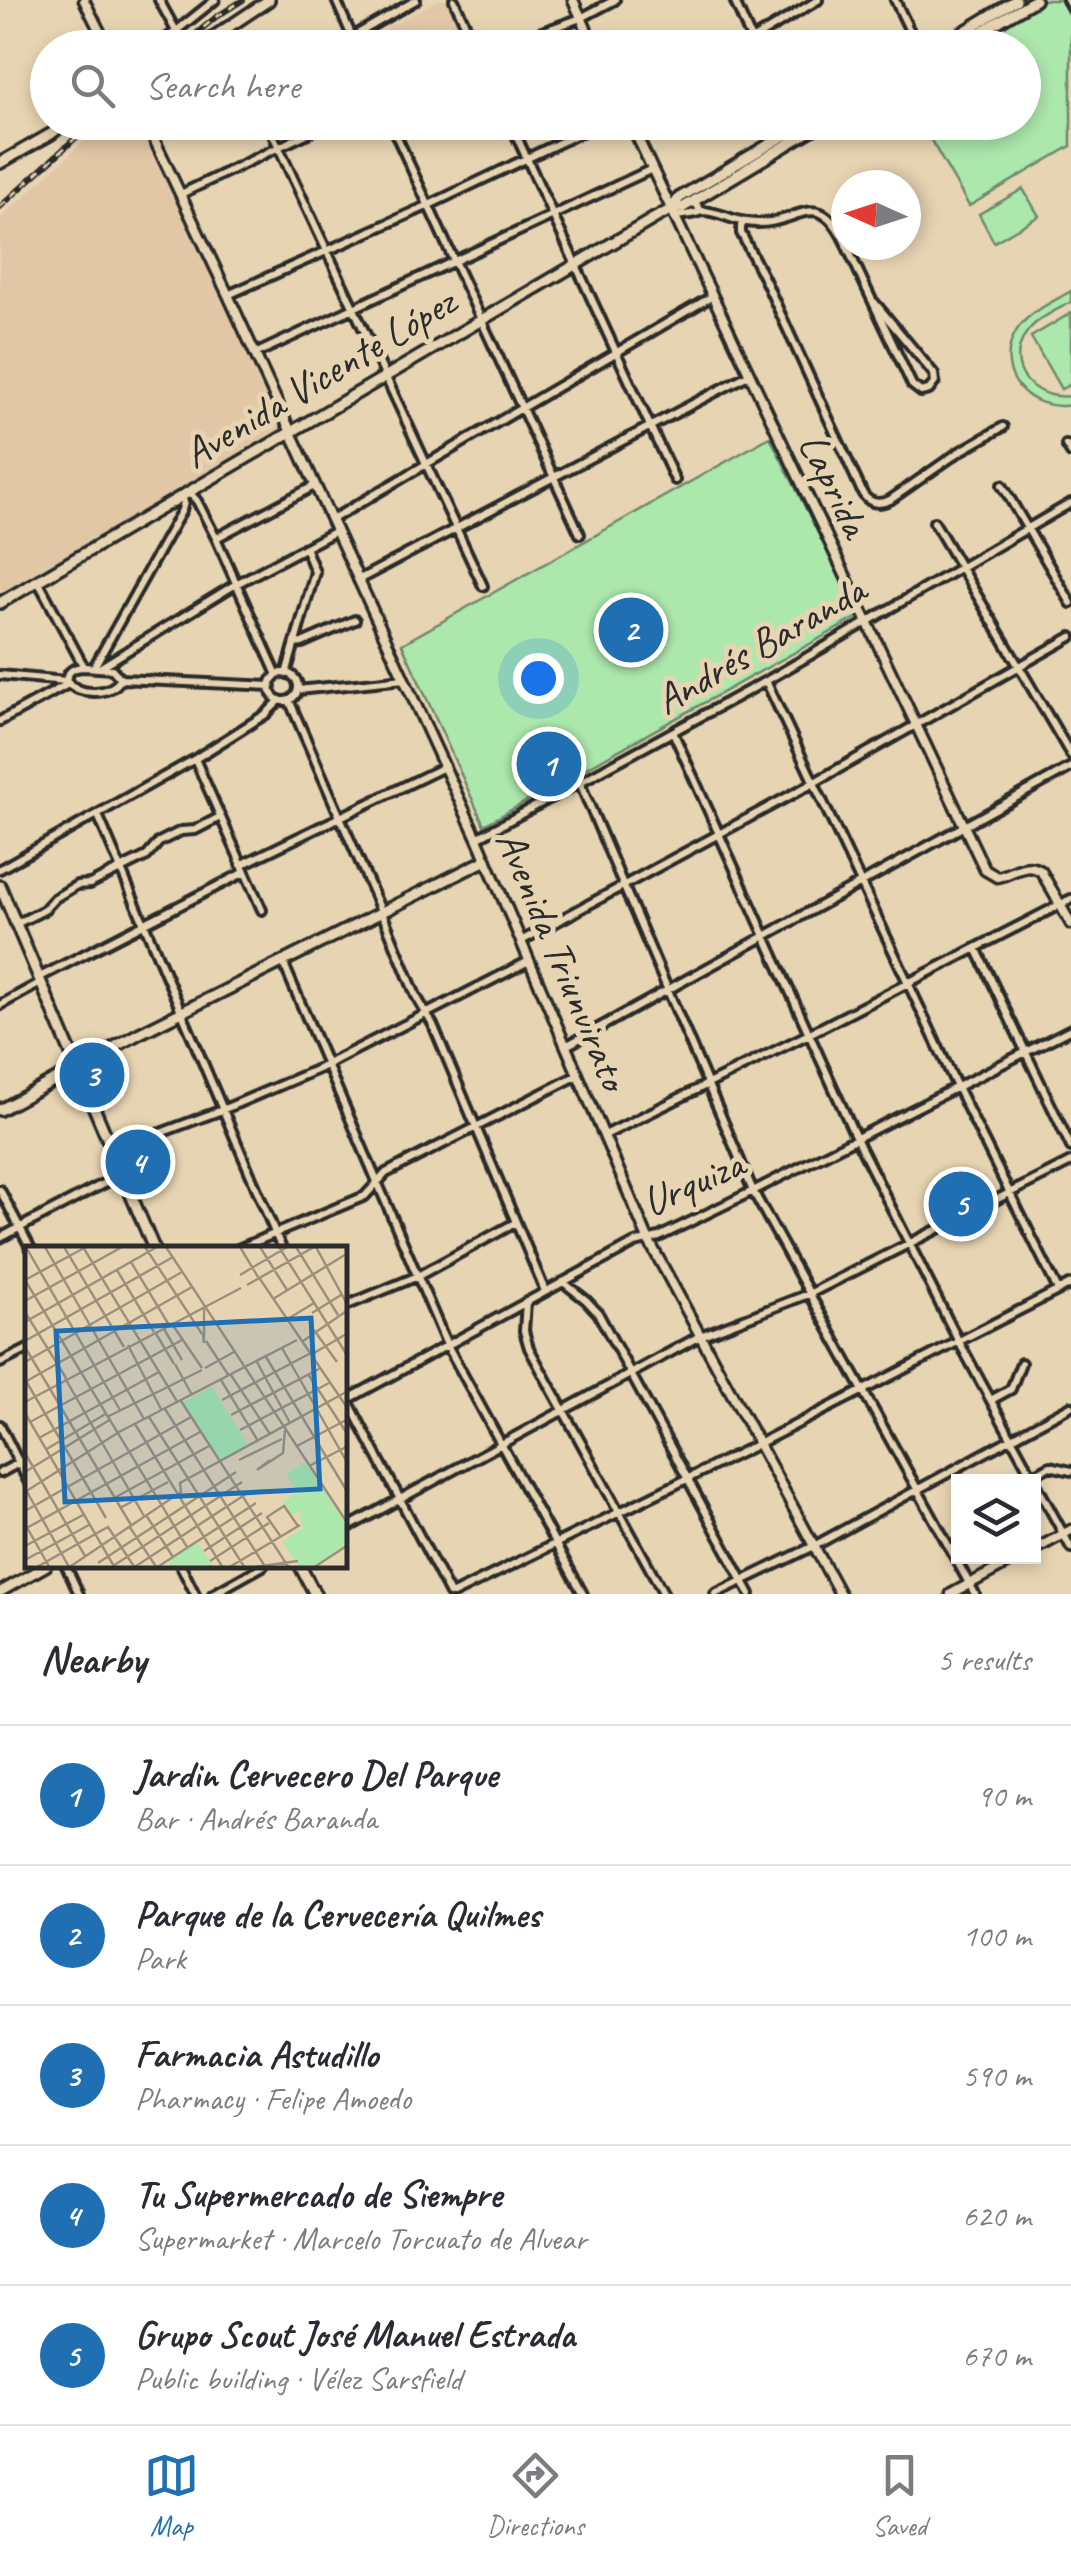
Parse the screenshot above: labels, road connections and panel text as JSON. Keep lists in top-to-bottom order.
{
  "streets": {
    "main road": ["Avenida Vicente López"],
    "street": [
      "Laprida",
      "Andrés Baranda",
      "Avenida Triunvirato",
      "Urquiza"
    ]
  },
  "crossings": [
    ["Avenida Vicente López", "Laprida"],
    ["Avenida Vicente López", "Avenida Triunvirato"],
    ["Laprida", "Andrés Baranda"],
    ["Andrés Baranda", "Avenida Triunvirato"],
    ["Avenida Triunvirato", "Urquiza"]
  ],
  "north": "left",
  "page": {
    "search": "Search here",
    "pins": [
      "2",
      "1",
      "3",
      "4",
      "5"
    ],
    "heading": ["Nearby", "5 results"],
    "list": [
      {
        "mark": "1",
        "name": "Jardin Cervecero Del Parque",
        "note": "Bar · Andrés Baranda",
        "value": "90 m"
      },
      {
        "mark": "2",
        "name": "Parque de la Cervecería Quilmes",
        "note": "Park",
        "value": "100 m"
      },
      {
        "mark": "3",
        "name": "Farmacia Astudillo",
        "note": "Pharmacy · Felipe Amoedo",
        "value": "590 m"
      },
      {
        "mark": "4",
        "name": "Tu Supermercado de Siempre",
        "note": "Supermarket · Marcelo Torcuato de Alvear",
        "value": "620 m"
      },
      {
        "mark": "5",
        "name": "Grupo Scout José Manuel Estrada",
        "note": "Public building · Vélez Sarsfield",
        "value": "670 m"
      }
    ],
    "nav": ["Map", "Directions", "Saved"]
  }
}
